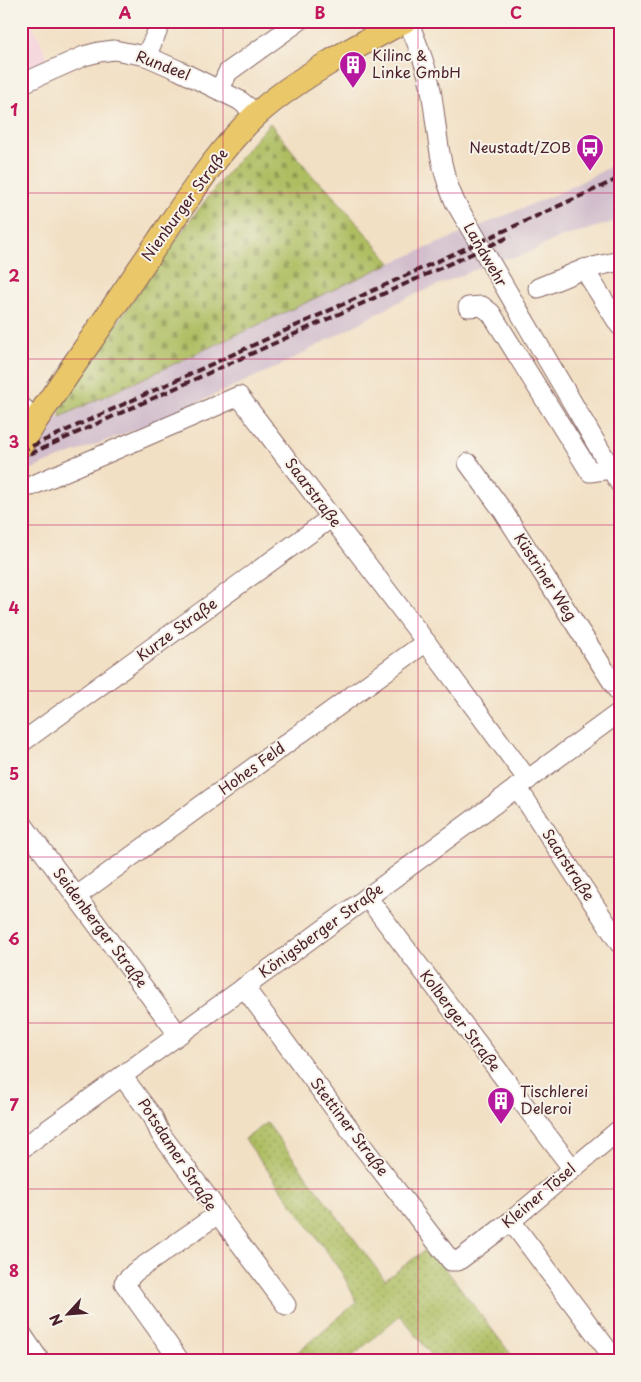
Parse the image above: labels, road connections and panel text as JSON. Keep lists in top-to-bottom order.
{
  "streets": {
    "main road": ["Nienburger Straße"],
    "street": [
      "Rundeel",
      "Landwehr",
      "Saarstraße",
      "Küstriner Weg",
      "Kurze Straße",
      "Hohes Feld",
      "Seidenberger Straße",
      "Königsberger Straße",
      "Kolberger Straße",
      "Stettiner Straße",
      "Potsdamer Straße",
      "Kleiner Tösel"
    ]
  },
  "crossings": [
    ["Rundeel", "Nienburger Straße"],
    ["Nienburger Straße", "Landwehr"],
    ["Saarstraße", "Kurze Straße"],
    ["Saarstraße", "Hohes Feld"],
    ["Saarstraße", "Königsberger Straße"],
    ["Hohes Feld", "Seidenberger Straße"],
    ["Seidenberger Straße", "Königsberger Straße"],
    ["Königsberger Straße", "Kolberger Straße"],
    ["Königsberger Straße", "Stettiner Straße"],
    ["Königsberger Straße", "Potsdamer Straße"],
    ["Kolberger Straße", "Kleiner Tösel"],
    ["Stettiner Straße", "Kleiner Tösel"]
  ],
  "places": {
    "building": ["Kilinc & Linke GmbH", "Tischlerei Deleroi"],
    "bus stop": ["Neustadt/ZOB"]
  },
  "north": "bottom left",
  "grid": {
    "columns": ["A", "B", "C"],
    "rows": [
      "1",
      "2",
      "3",
      "4",
      "5",
      "6",
      "7",
      "8"
    ]
  }
}
